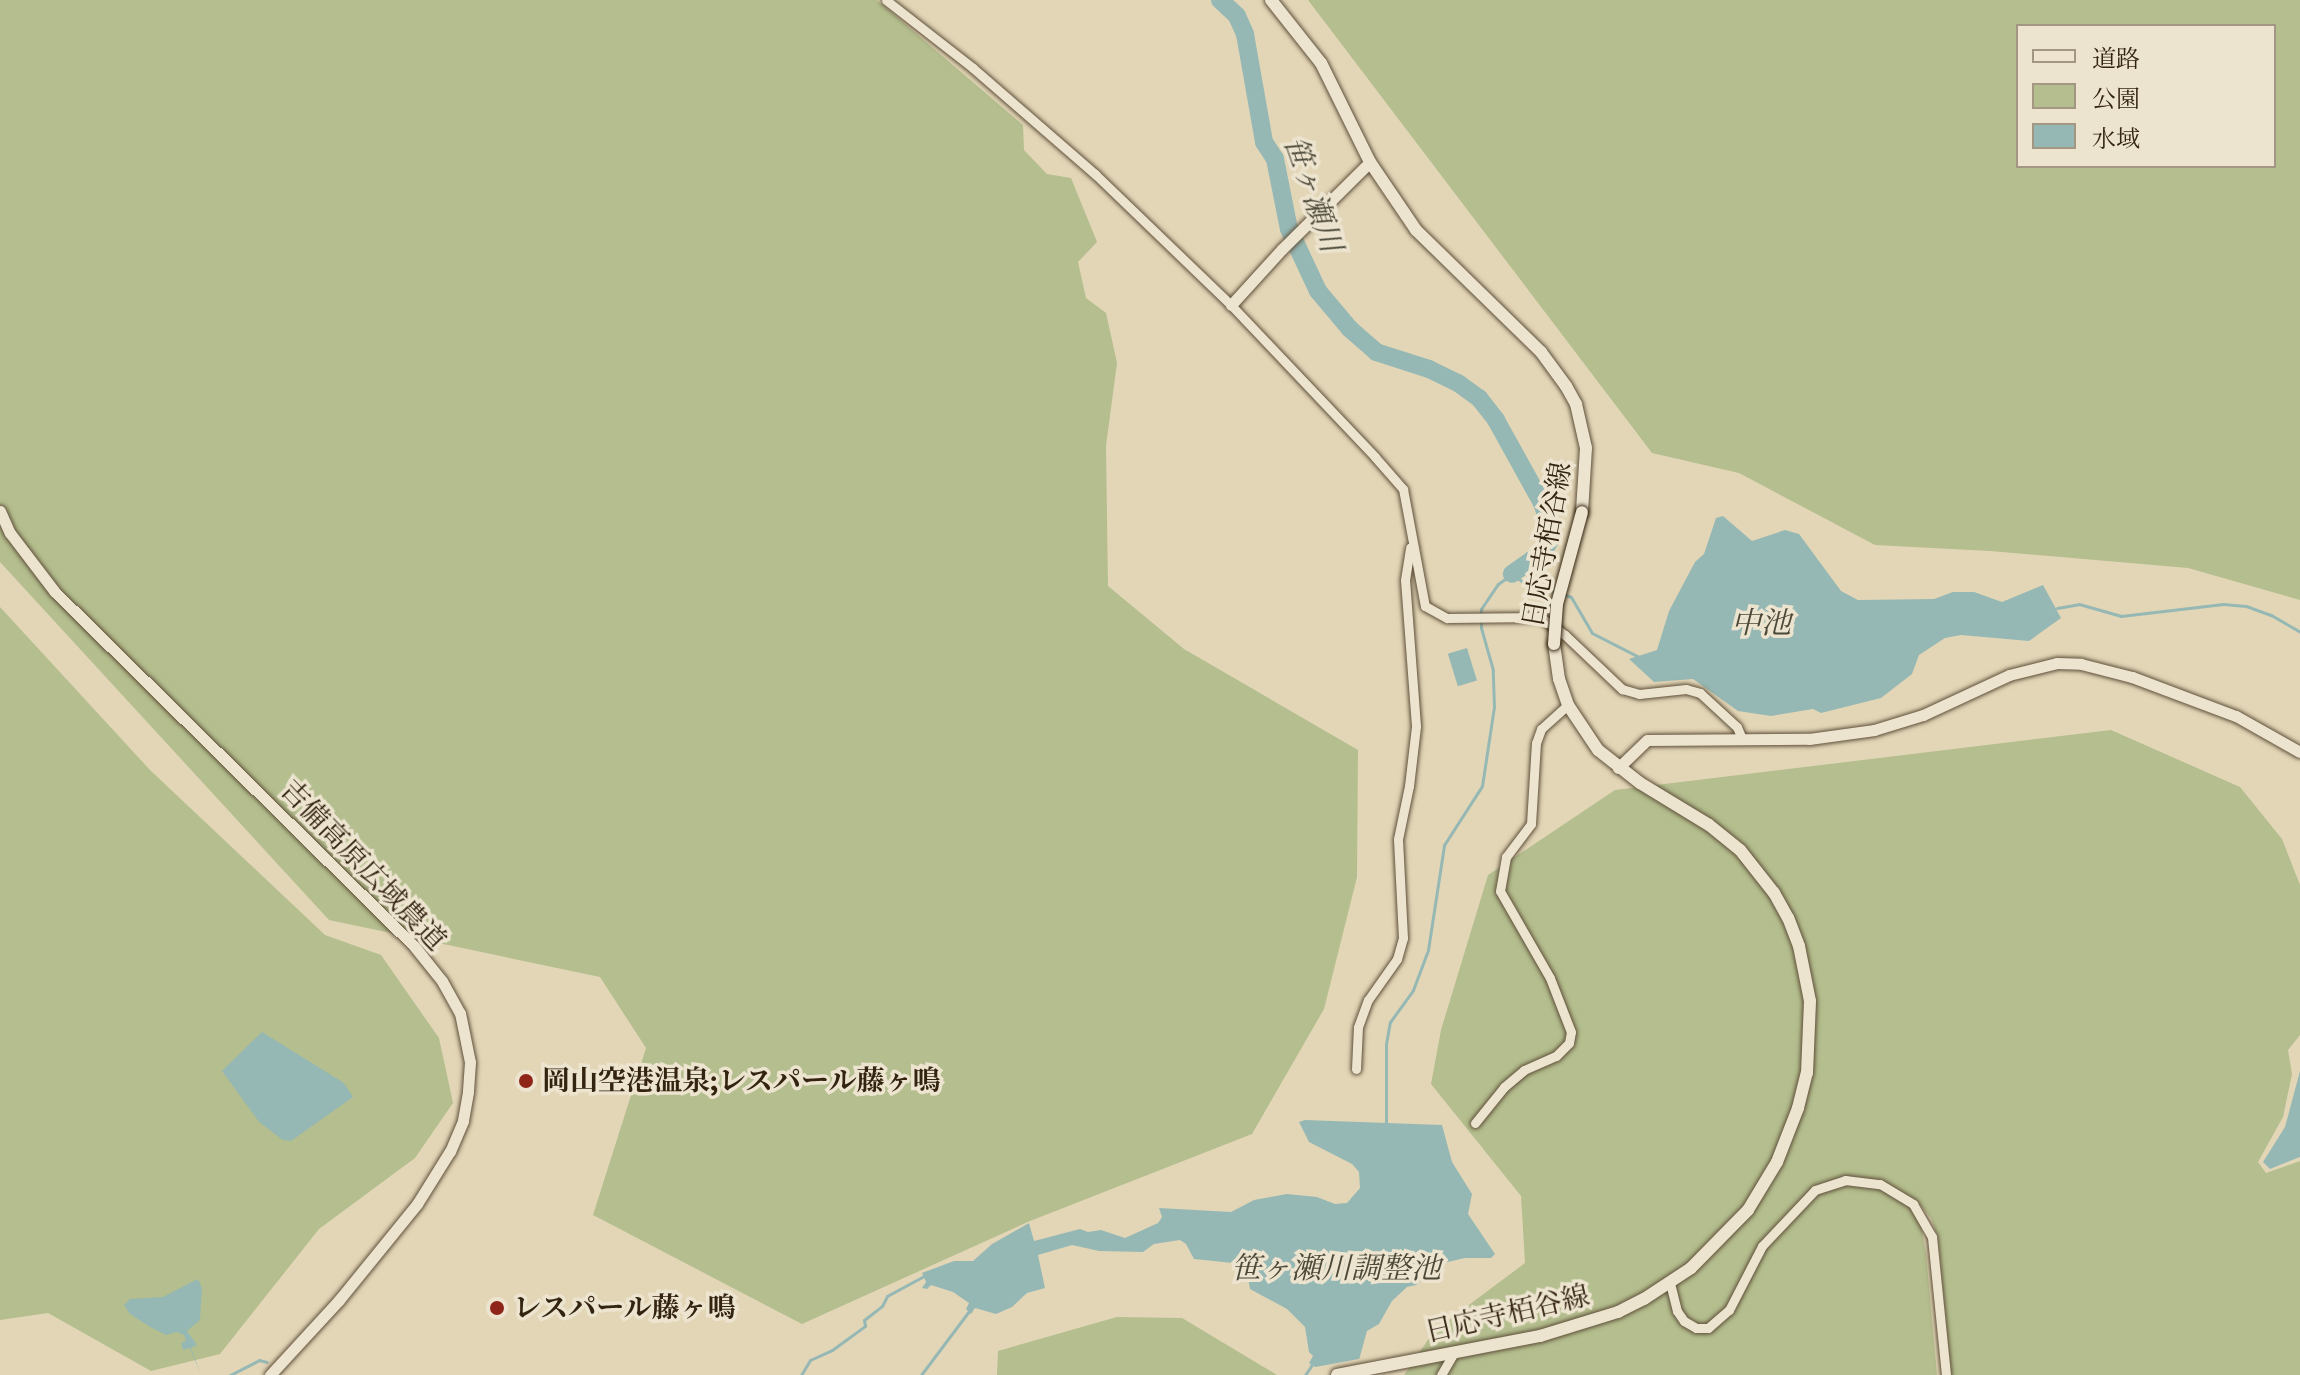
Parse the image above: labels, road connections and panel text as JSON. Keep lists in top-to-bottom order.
{
  "streets": {
    "main road": ["日応寺栢谷線"],
    "street": ["吉備高原広域農道"]
  },
  "water": ["笹ヶ瀬川", "中池", "笹ヶ瀬川調整池"],
  "places": ["岡山空港温泉;レスパール藤ヶ鳴", "レスパール藤ヶ鳴"],
  "legend": ["道路", "公園", "水域"]
}
